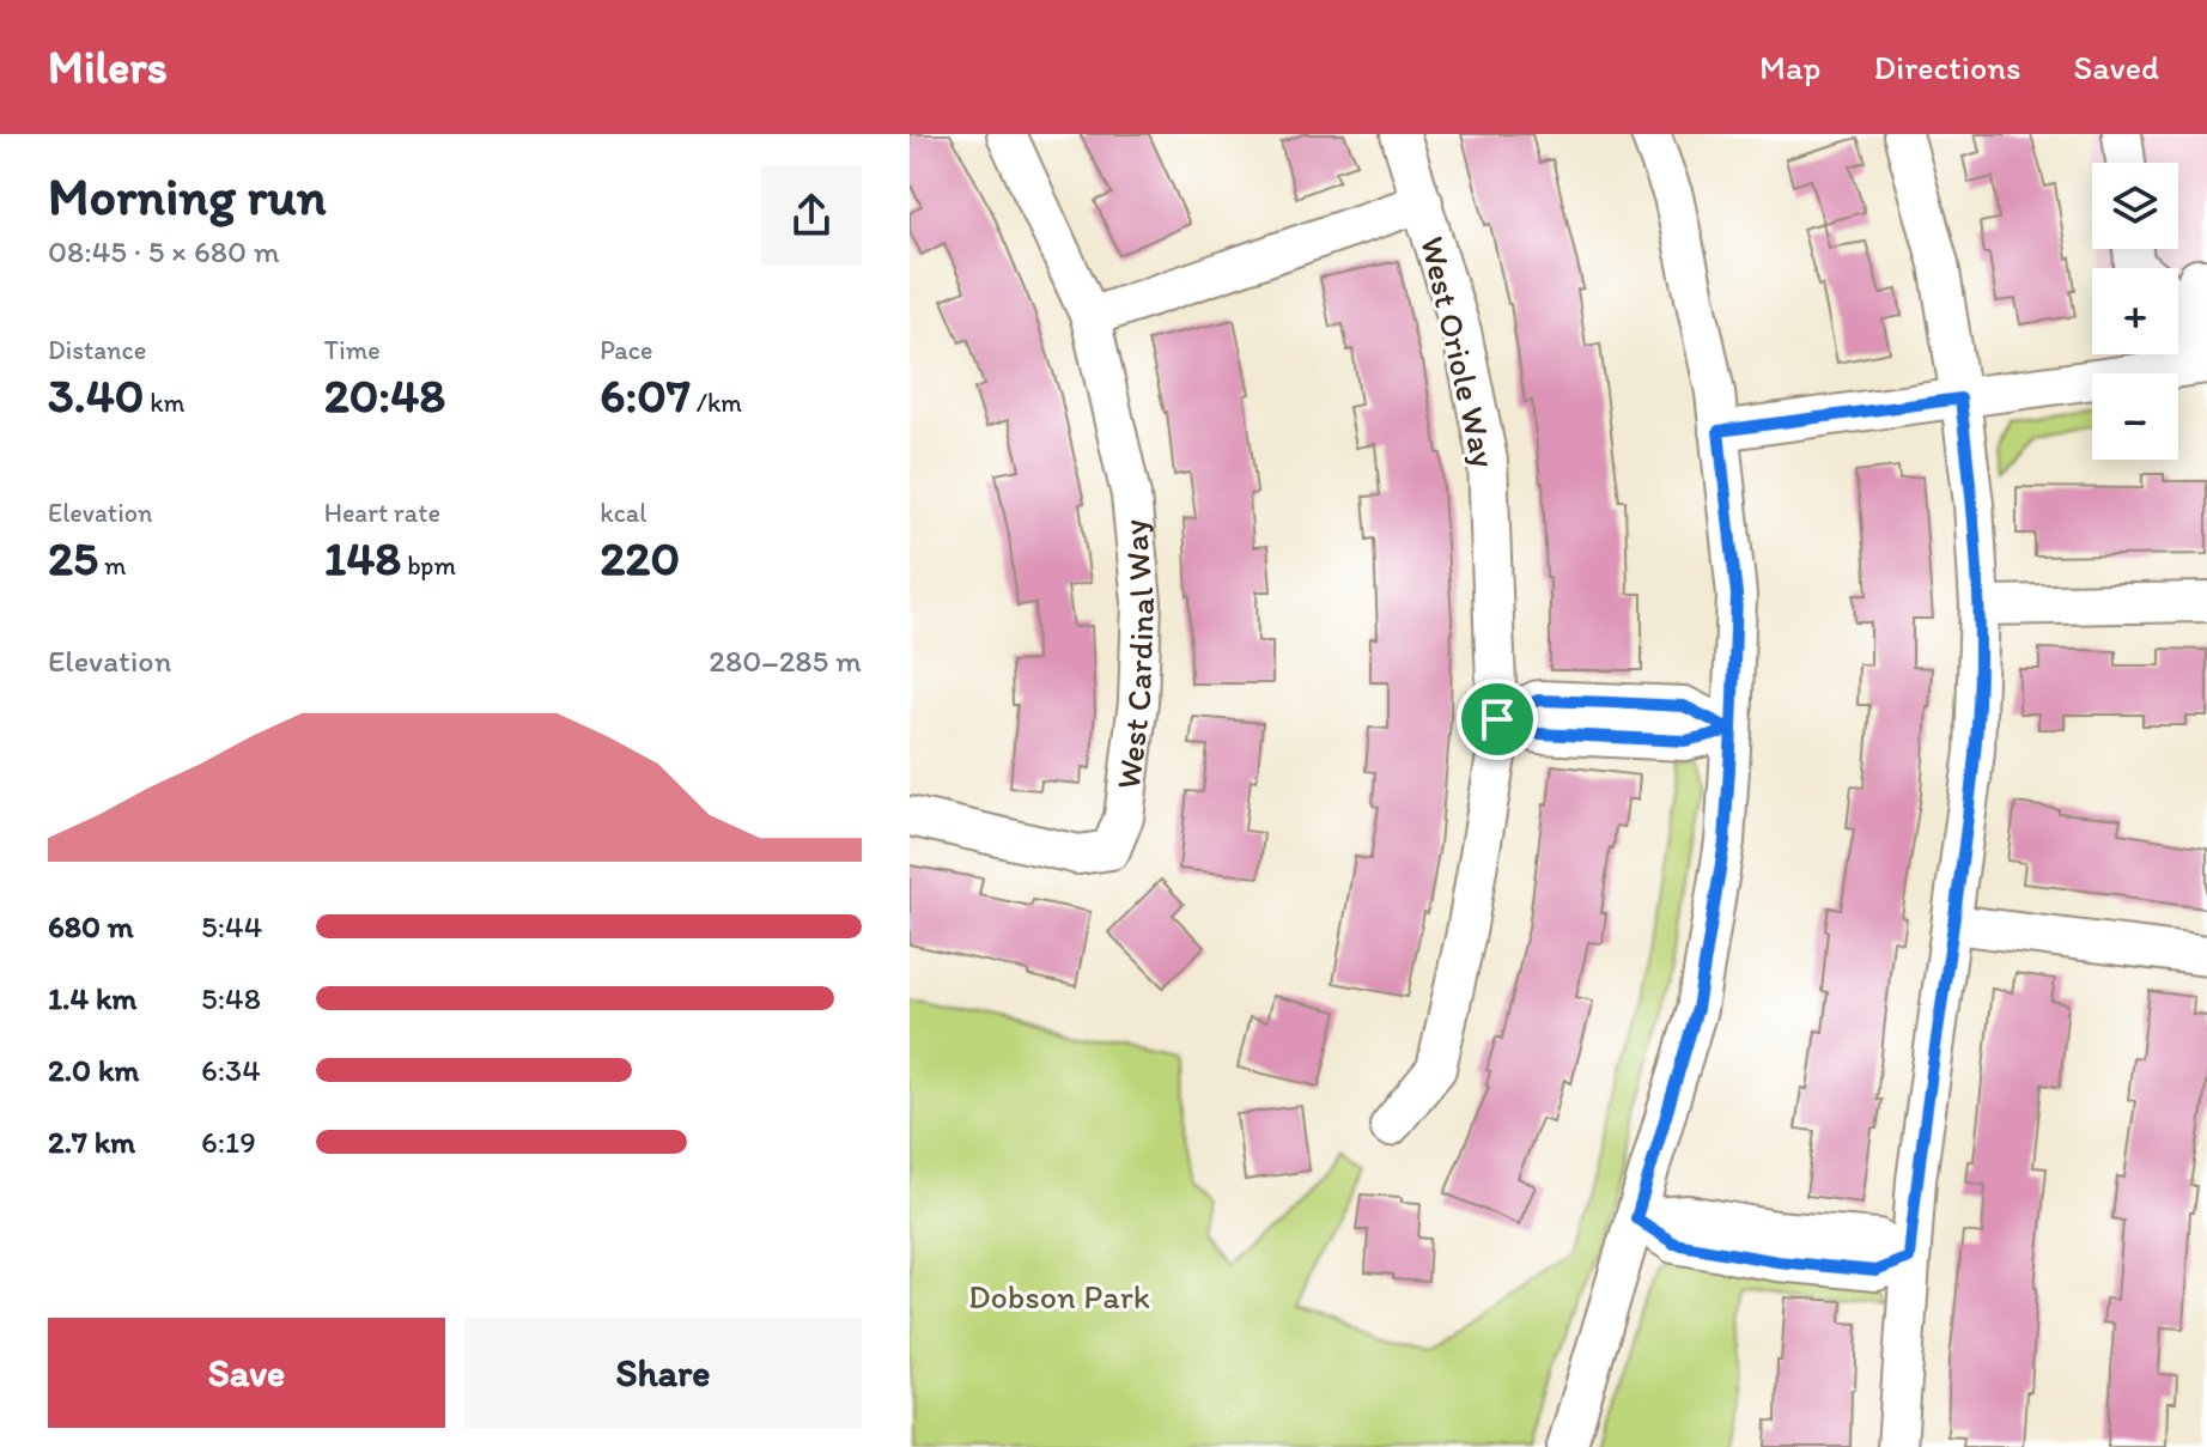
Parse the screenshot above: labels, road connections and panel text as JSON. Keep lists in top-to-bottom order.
{
  "streets": {
    "street": ["West Oriole Way", "West Cardinal Way"]
  },
  "parks": ["Dobson Park"],
  "page": {
    "header": "Milers",
    "nav": ["Map", "Directions", "Saved"],
    "heading": ["Morning run", "08:45 · 5 × 680 m"],
    "map_buttons": ["+", "−"],
    "stats": [
      ["Distance", "3.40 km"],
      ["Time", "20:48"],
      ["Pace", "6:07 /km"],
      ["Elevation", "25 m"],
      ["Heart rate", "148 bpm"],
      ["kcal", "220"]
    ],
    "chart": ["Elevation", "280–285 m"],
    "list": [
      {
        "name": "680 m",
        "note": "5:44"
      },
      {
        "name": "1.4 km",
        "note": "5:48"
      },
      {
        "name": "2.0 km",
        "note": "6:34"
      },
      {
        "name": "2.7 km",
        "note": "6:19"
      }
    ],
    "buttons": ["Save", "Share"]
  }
}
